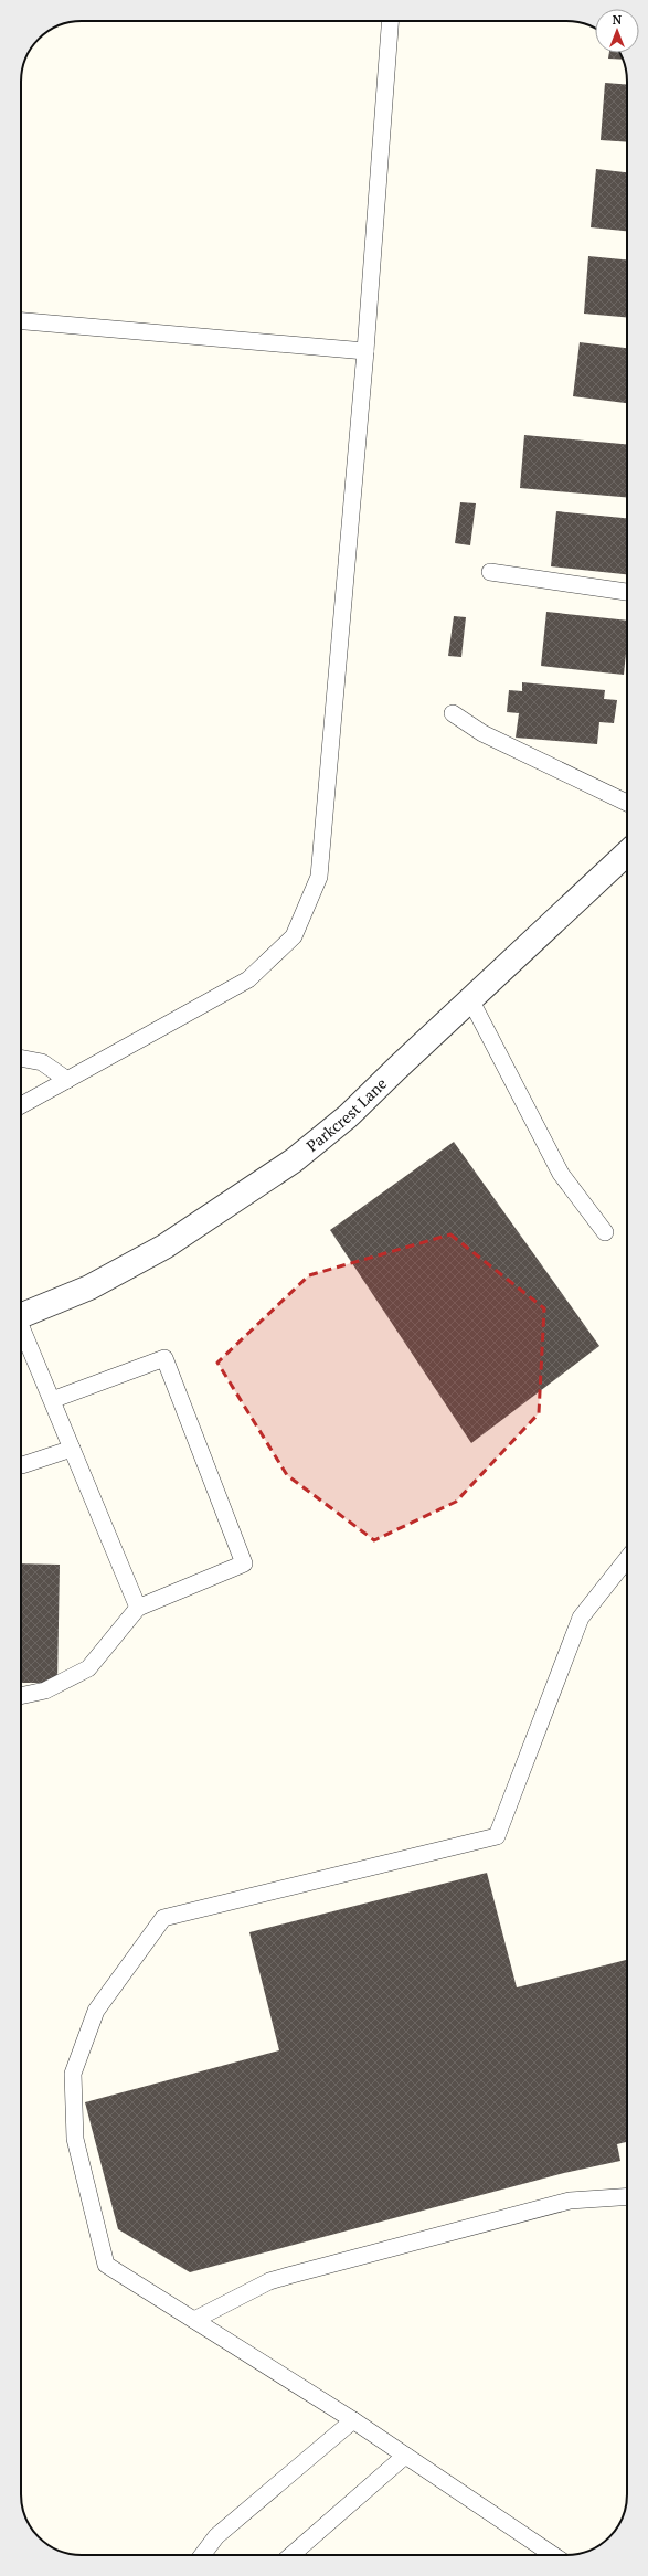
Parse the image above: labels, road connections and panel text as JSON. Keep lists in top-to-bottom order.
{
  "streets": {
    "street": ["Parkcrest Lane"]
  },
  "north": "top"
}
